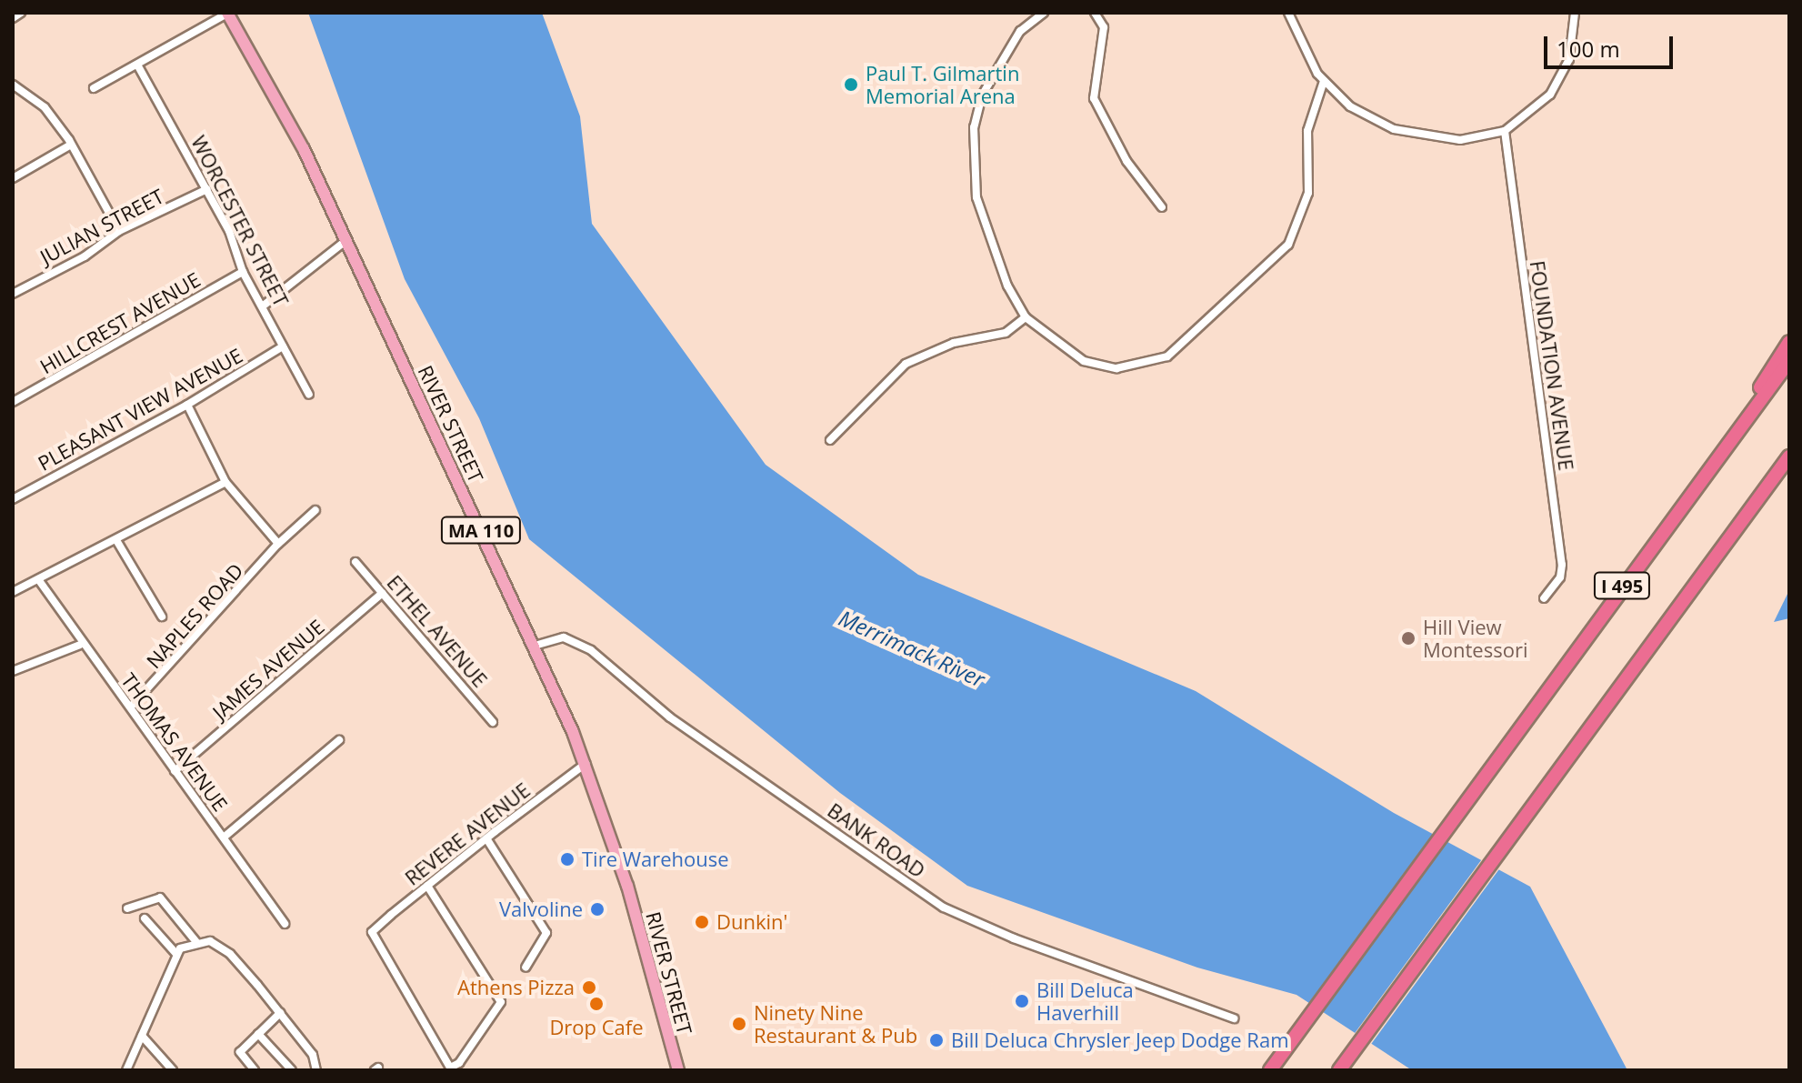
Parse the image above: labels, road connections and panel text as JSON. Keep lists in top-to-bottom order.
{
  "streets": {
    "highway": ["I 495"],
    "main road": ["RIVER STREET", "MA 110"],
    "street": [
      "WORCESTER STREET",
      "JULIAN STREET",
      "HILLCREST AVENUE",
      "FOUNDATION AVENUE",
      "PLEASANT VIEW AVENUE",
      "NAPLES ROAD",
      "ETHEL AVENUE",
      "JAMES AVENUE",
      "THOMAS AVENUE",
      "REVERE AVENUE",
      "BANK ROAD"
    ]
  },
  "crossings": [
    ["WORCESTER STREET", "JULIAN STREET"],
    ["WORCESTER STREET", "HILLCREST AVENUE"],
    ["WORCESTER STREET", "PLEASANT VIEW AVENUE"],
    ["RIVER STREET", "REVERE AVENUE"],
    ["RIVER STREET", "BANK ROAD"],
    ["NAPLES ROAD", "THOMAS AVENUE"],
    ["ETHEL AVENUE", "JAMES AVENUE"],
    ["JAMES AVENUE", "THOMAS AVENUE"]
  ],
  "water": ["Merrimack River"],
  "places": [
    "Paul T. Gilmartin Memorial Arena",
    "Hill View Montessori",
    "Tire Warehouse",
    "Valvoline",
    "Dunkin'",
    "Athens Pizza",
    "Bill Deluca Haverhill",
    "Drop Cafe",
    "Ninety Nine Restaurant & Pub",
    "Bill Deluca Chrysler Jeep Dodge Ram"
  ],
  "scale_bar": "100 m"
}
